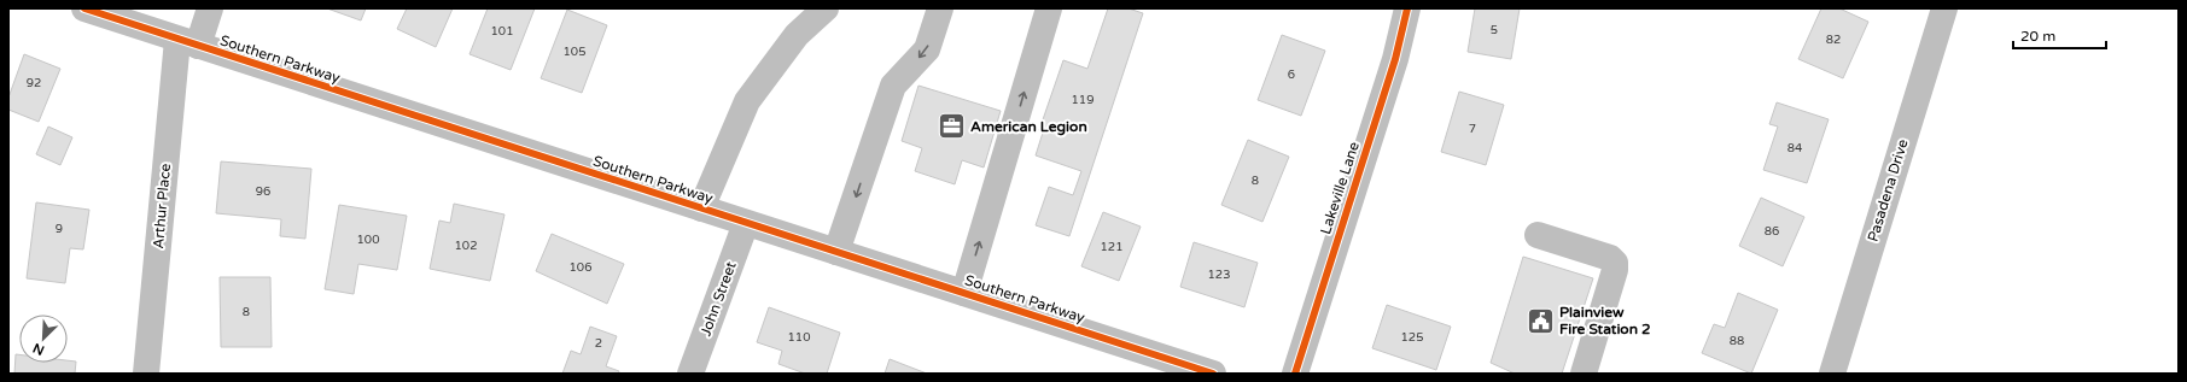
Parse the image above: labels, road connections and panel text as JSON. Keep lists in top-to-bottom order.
{
  "streets": {
    "street": [
      "Southern Parkway",
      "Lakeville Lane",
      "Pasadena Drive",
      "Arthur Place",
      "John Street"
    ]
  },
  "crossings": [
    ["Southern Parkway", "Arthur Place"],
    ["Southern Parkway", "John Street"]
  ],
  "places": {
    "office": ["American Legion"],
    "public building": ["Plainview Fire Station 2"]
  },
  "house_numbers": [
    "5",
    "101",
    "82",
    "105",
    "6",
    "92",
    "119",
    "7",
    "84",
    "8",
    "96",
    "9",
    "86",
    "100",
    "102",
    "121",
    "106",
    "123",
    "8",
    "110",
    "125",
    "88",
    "2"
  ],
  "scale_bar": "20 m",
  "north": "bottom left"
}
